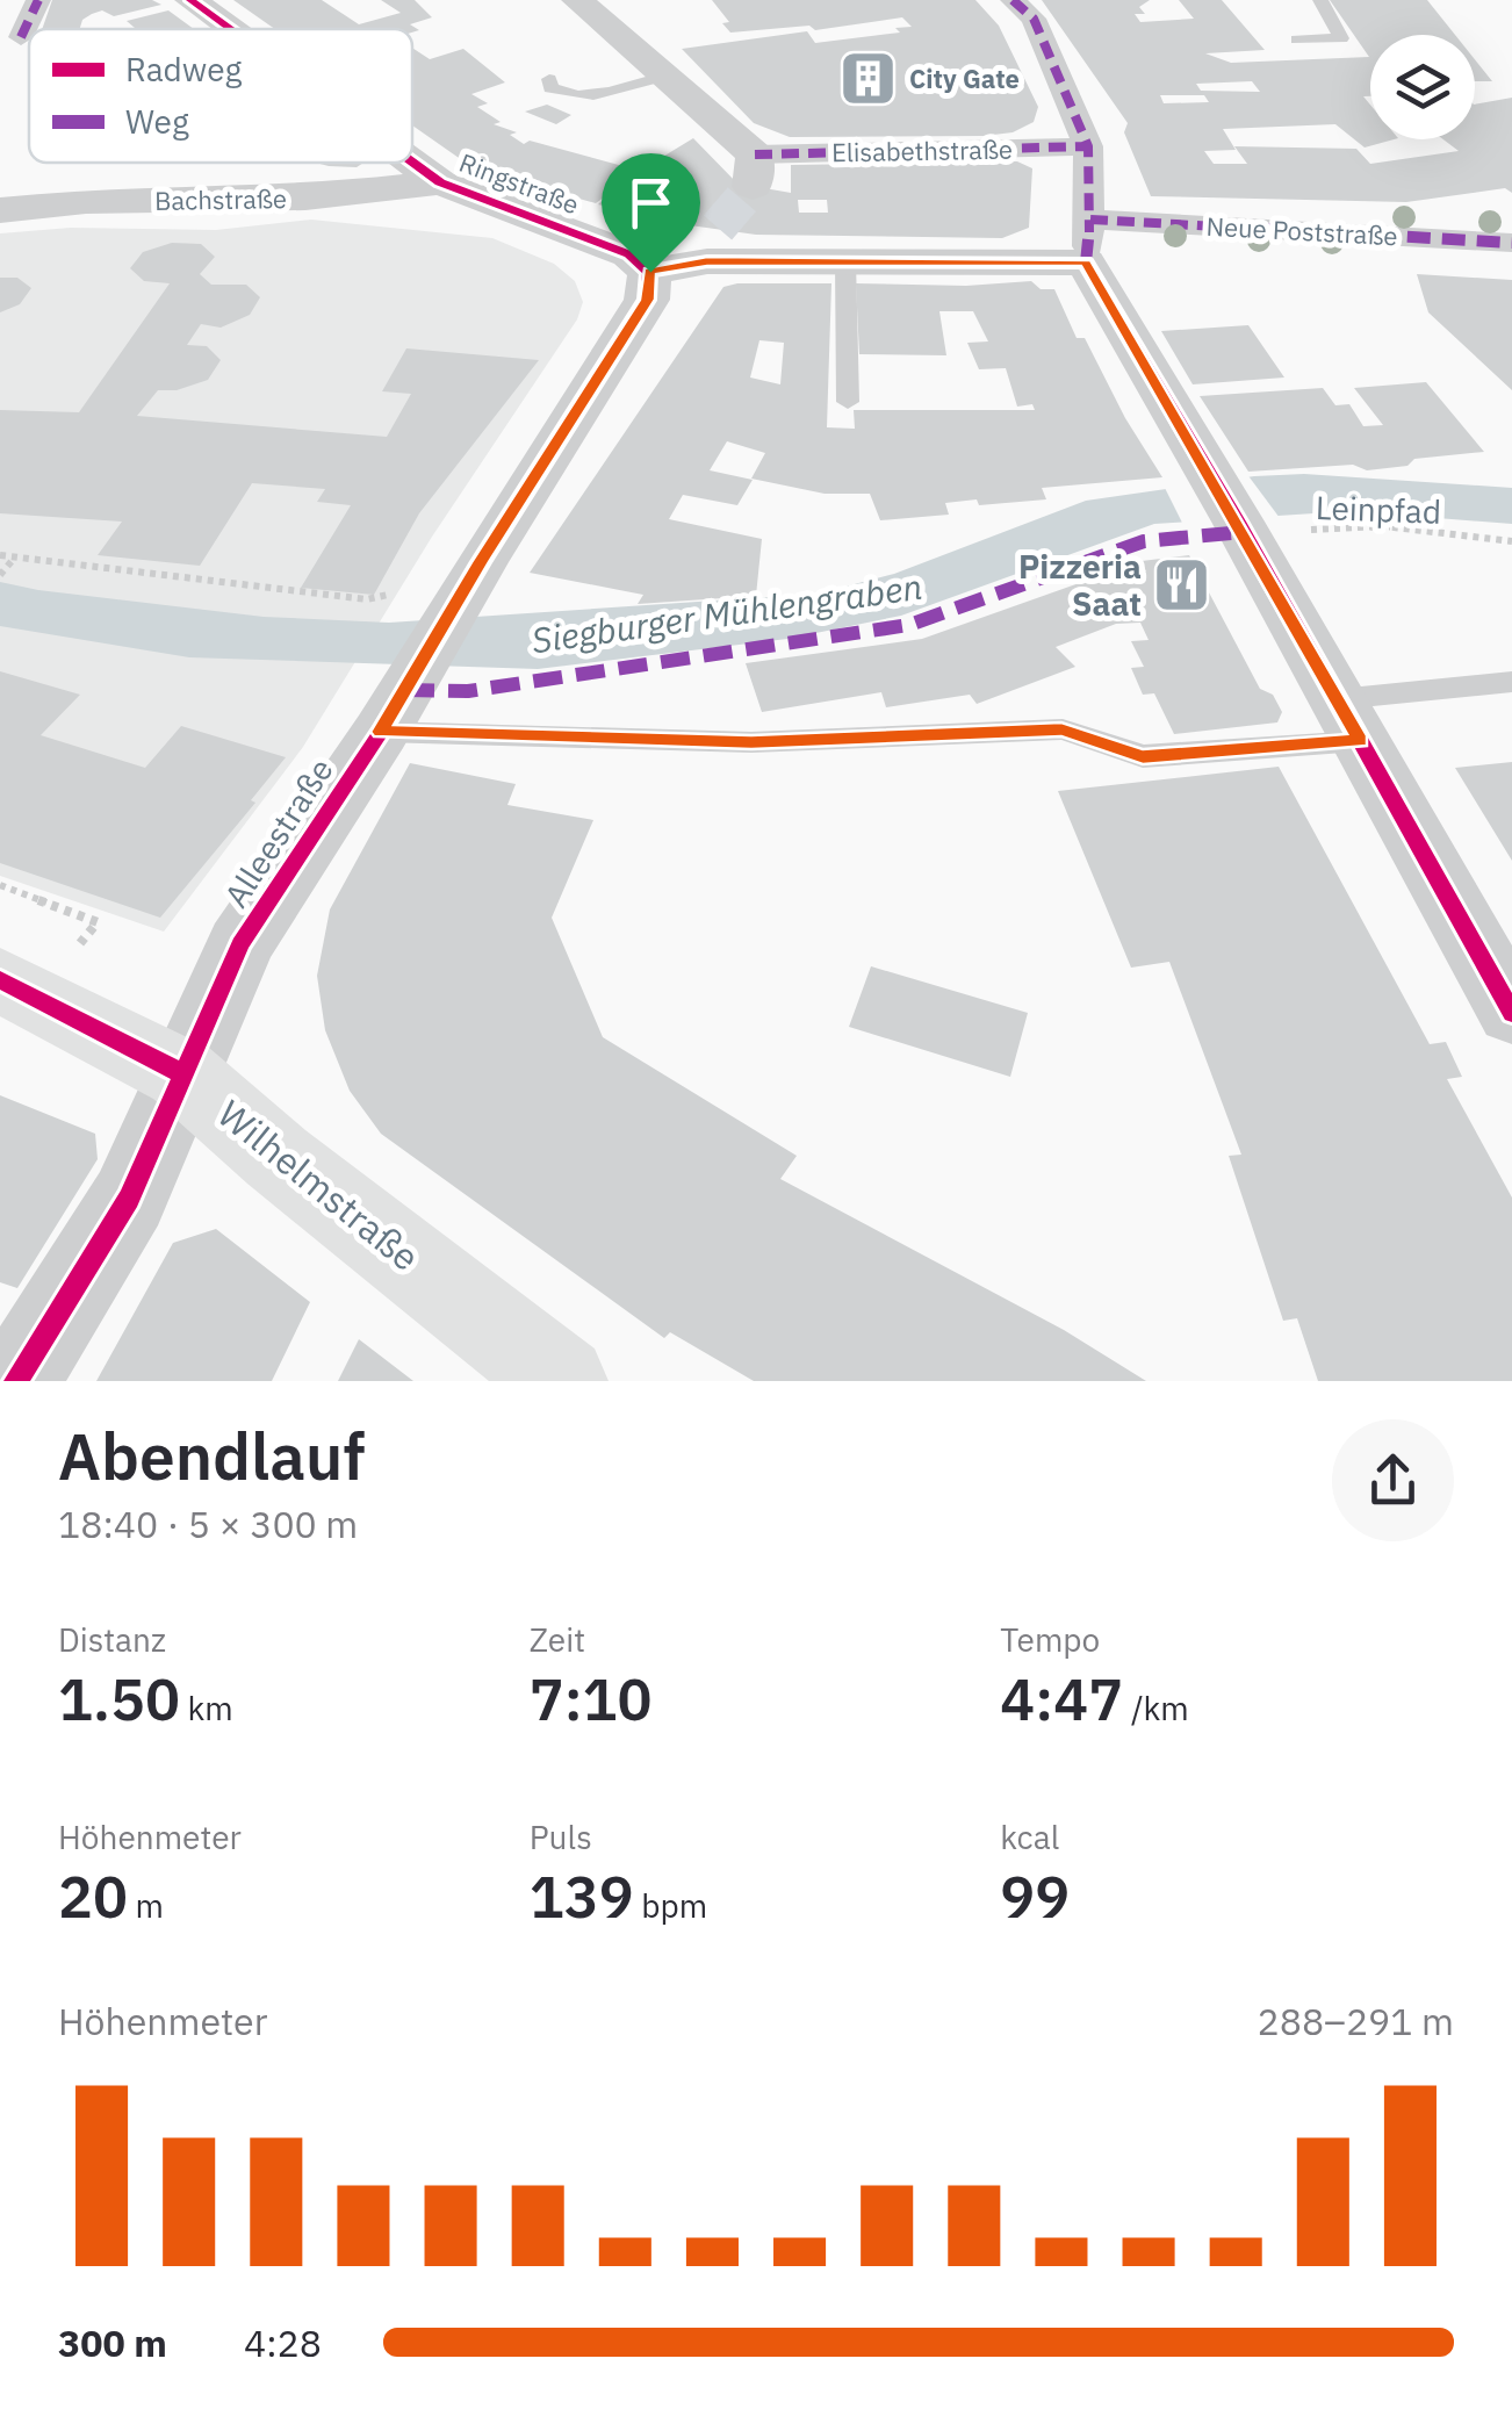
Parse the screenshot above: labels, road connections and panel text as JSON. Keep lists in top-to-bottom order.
{
  "streets": {
    "main road": ["Wilhelmstraße"],
    "street": [
      "Elisabethstraße",
      "Ringstraße",
      "Bachstraße",
      "Neue Poststraße",
      "Alleestraße"
    ],
    "path": ["Leinpfad"]
  },
  "crossings": [
    ["Ringstraße", "Bachstraße"],
    ["Ringstraße", "Alleestraße"],
    ["Alleestraße", "Wilhelmstraße"]
  ],
  "water": ["Siegburger Mühlengraben"],
  "places": {
    "building": ["City Gate"],
    "restaurant": ["Pizzeria Saat"]
  },
  "legend": ["Radweg", "Weg"],
  "page": {
    "heading": ["Abendlauf", "18:40 · 5 × 300 m"],
    "stats": [
      ["Distanz", "1.50 km"],
      ["Zeit", "7:10"],
      ["Tempo", "4:47 /km"],
      ["Höhenmeter", "20 m"],
      ["Puls", "139 bpm"],
      ["kcal", "99"]
    ],
    "chart": ["Höhenmeter", "288–291 m"],
    "list": [
      {
        "name": "300 m",
        "note": "4:28"
      }
    ]
  }
}
